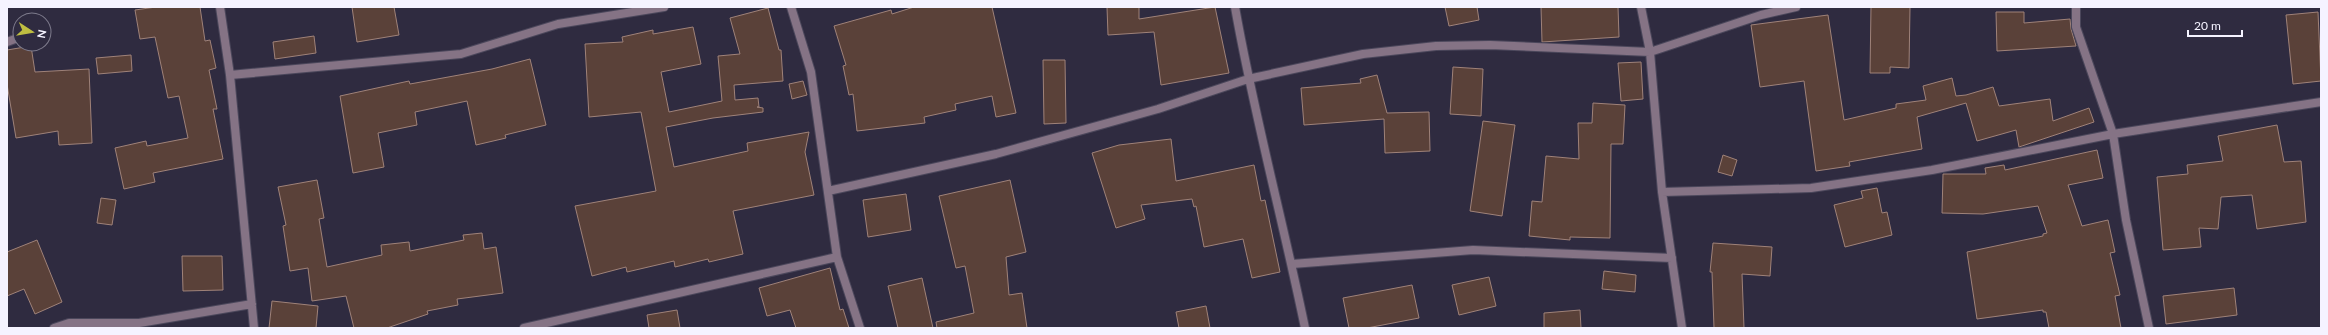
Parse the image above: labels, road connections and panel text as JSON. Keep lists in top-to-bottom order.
{
  "scale_bar": "20 m",
  "north": "right"
}
